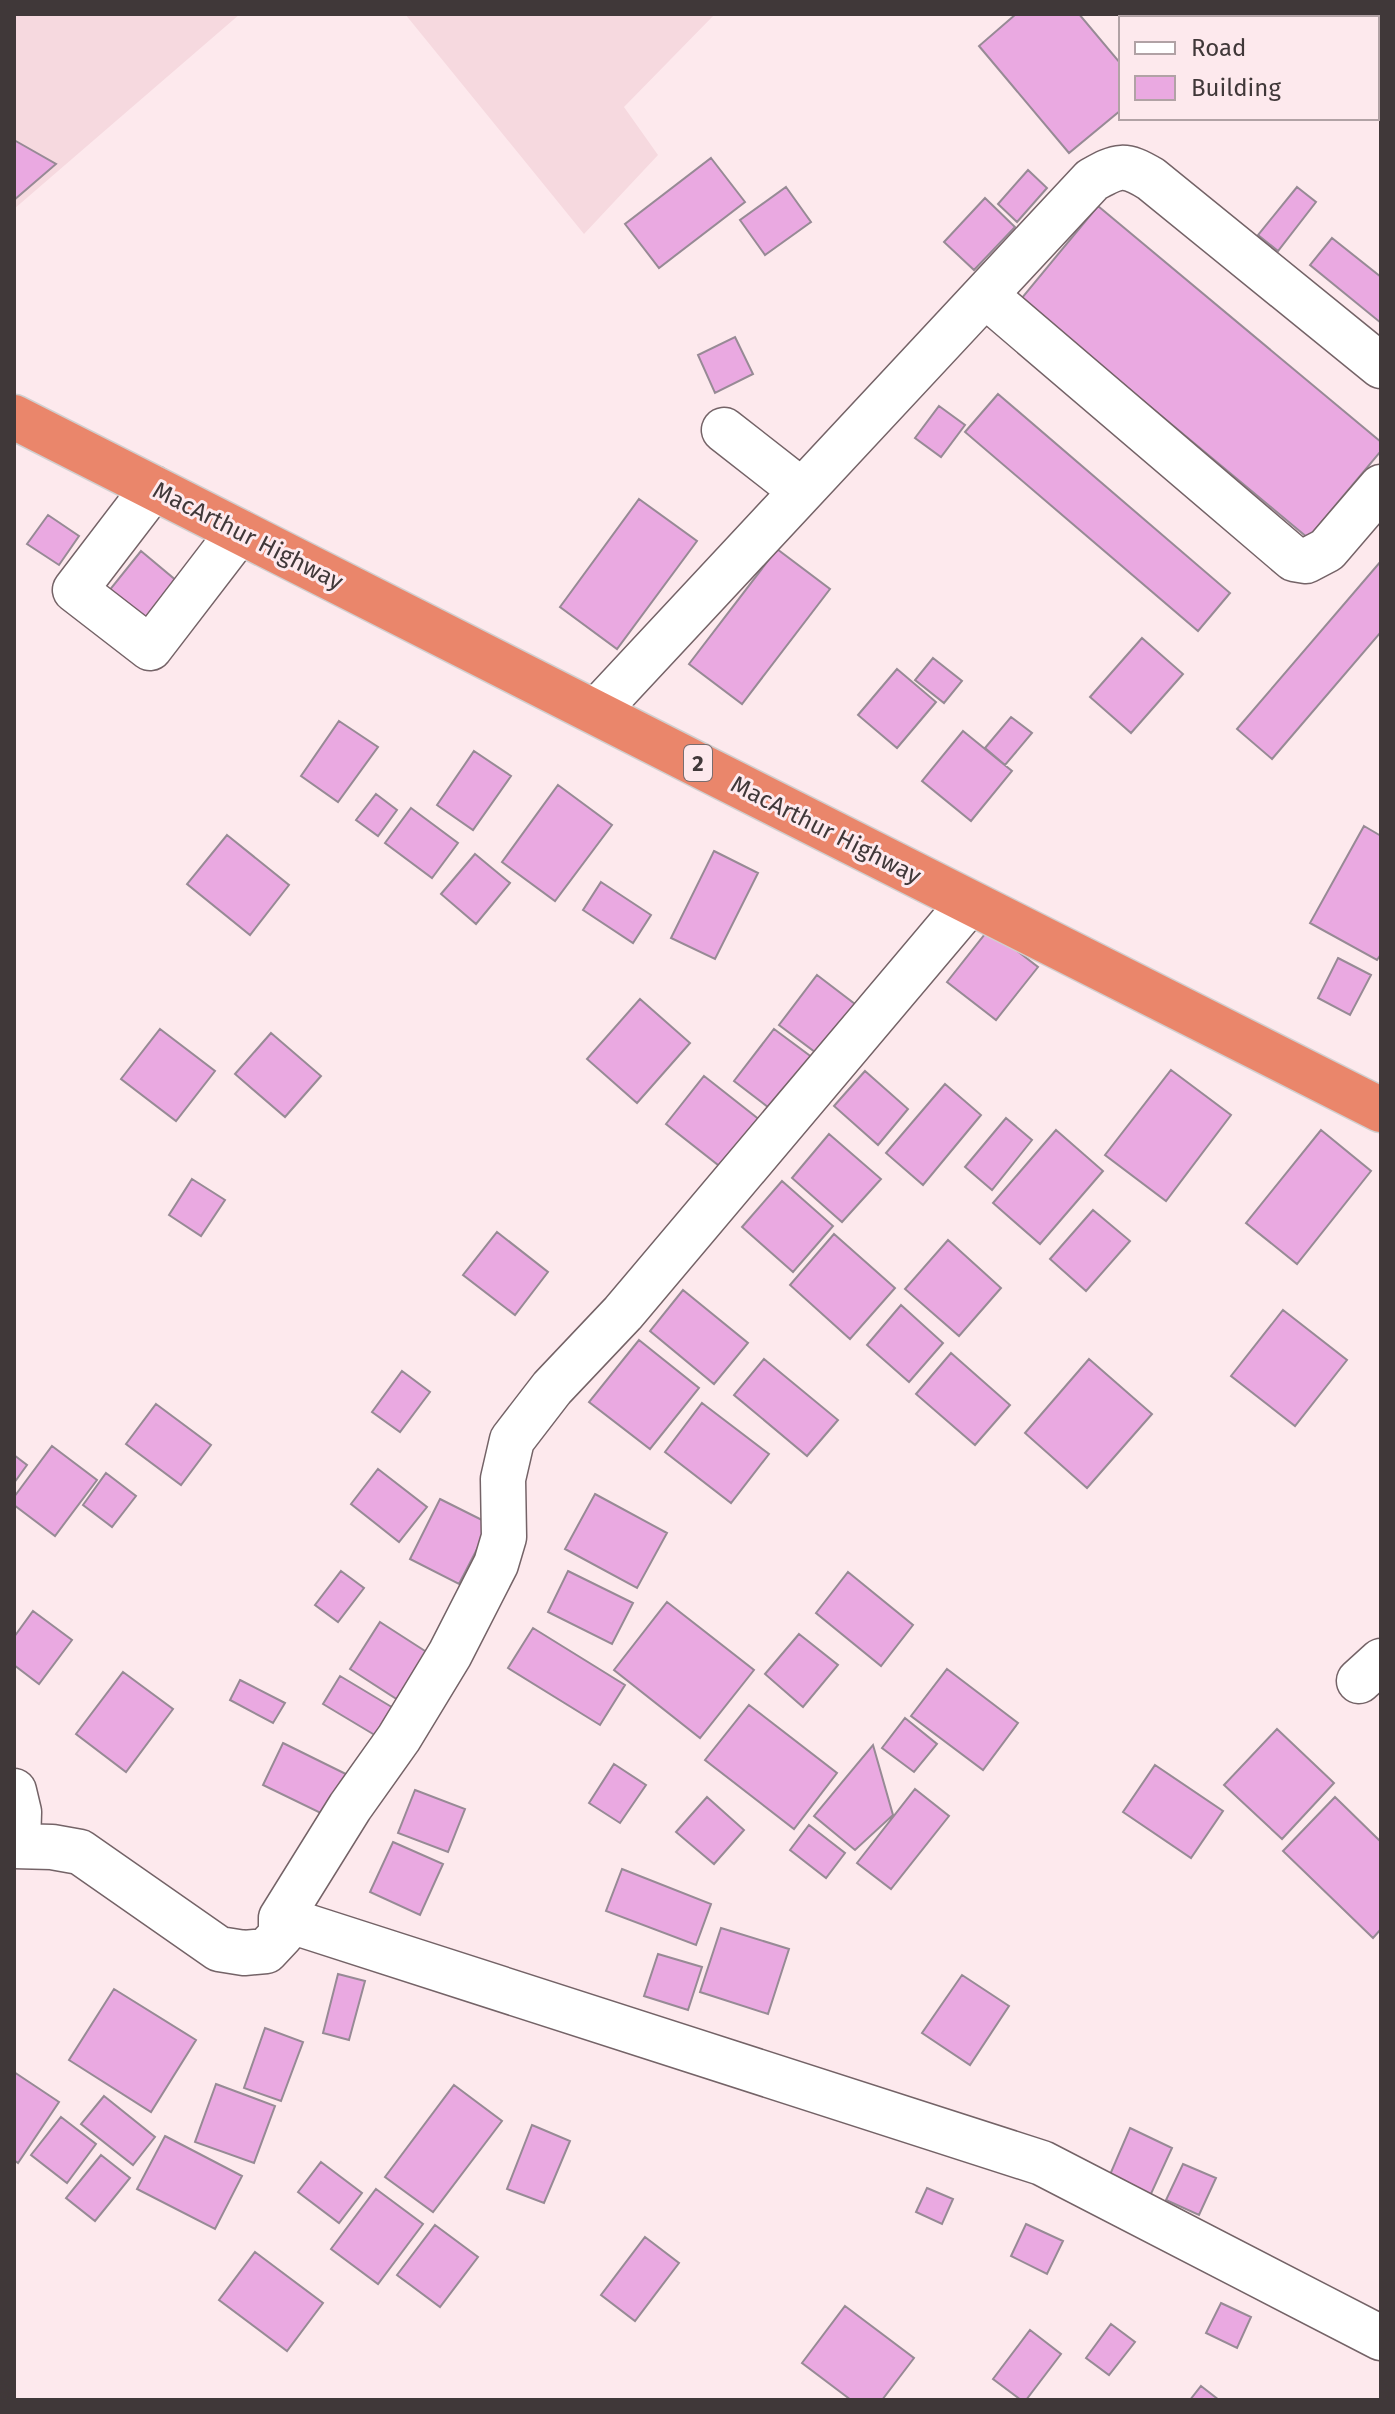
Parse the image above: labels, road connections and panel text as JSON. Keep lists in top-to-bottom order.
{
  "streets": {
    "highway": ["MacArthur Highway", "2"]
  },
  "legend": ["Road", "Building"]
}
